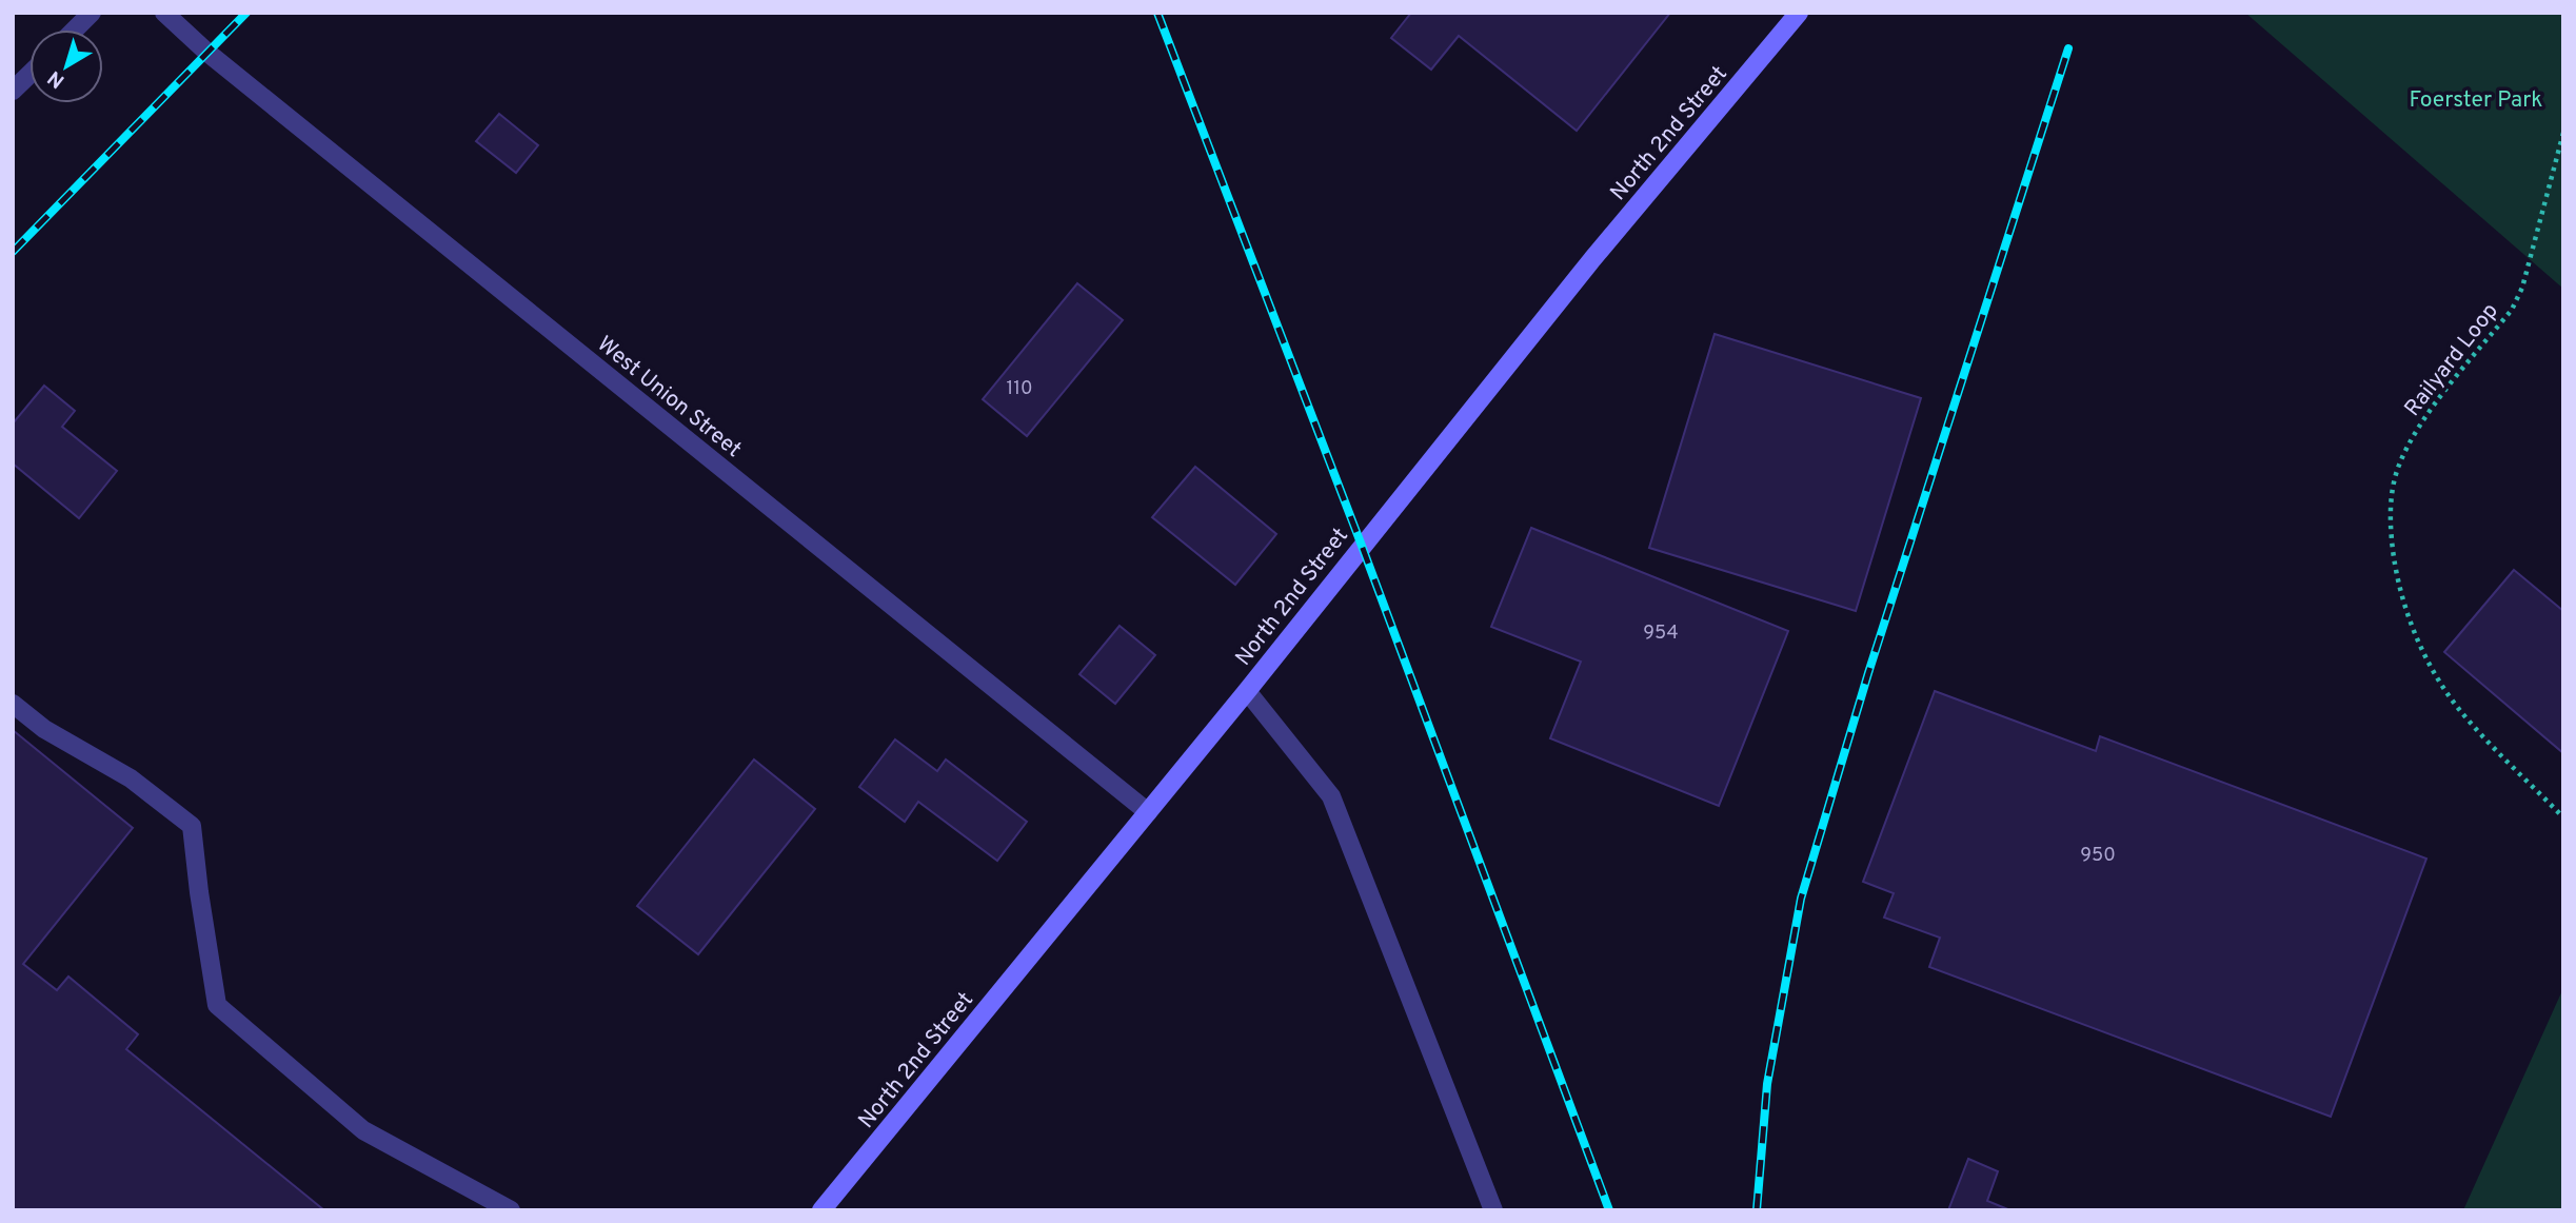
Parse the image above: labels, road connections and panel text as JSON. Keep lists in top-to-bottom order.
{
  "streets": {
    "main road": ["North 2nd Street"],
    "street": ["West Union Street"],
    "path": ["Railyard Loop"]
  },
  "crossings": [
    ["North 2nd Street", "West Union Street"]
  ],
  "parks": ["Foerster Park"],
  "house_numbers": ["110", "954", "950"],
  "north": "bottom left"
}
